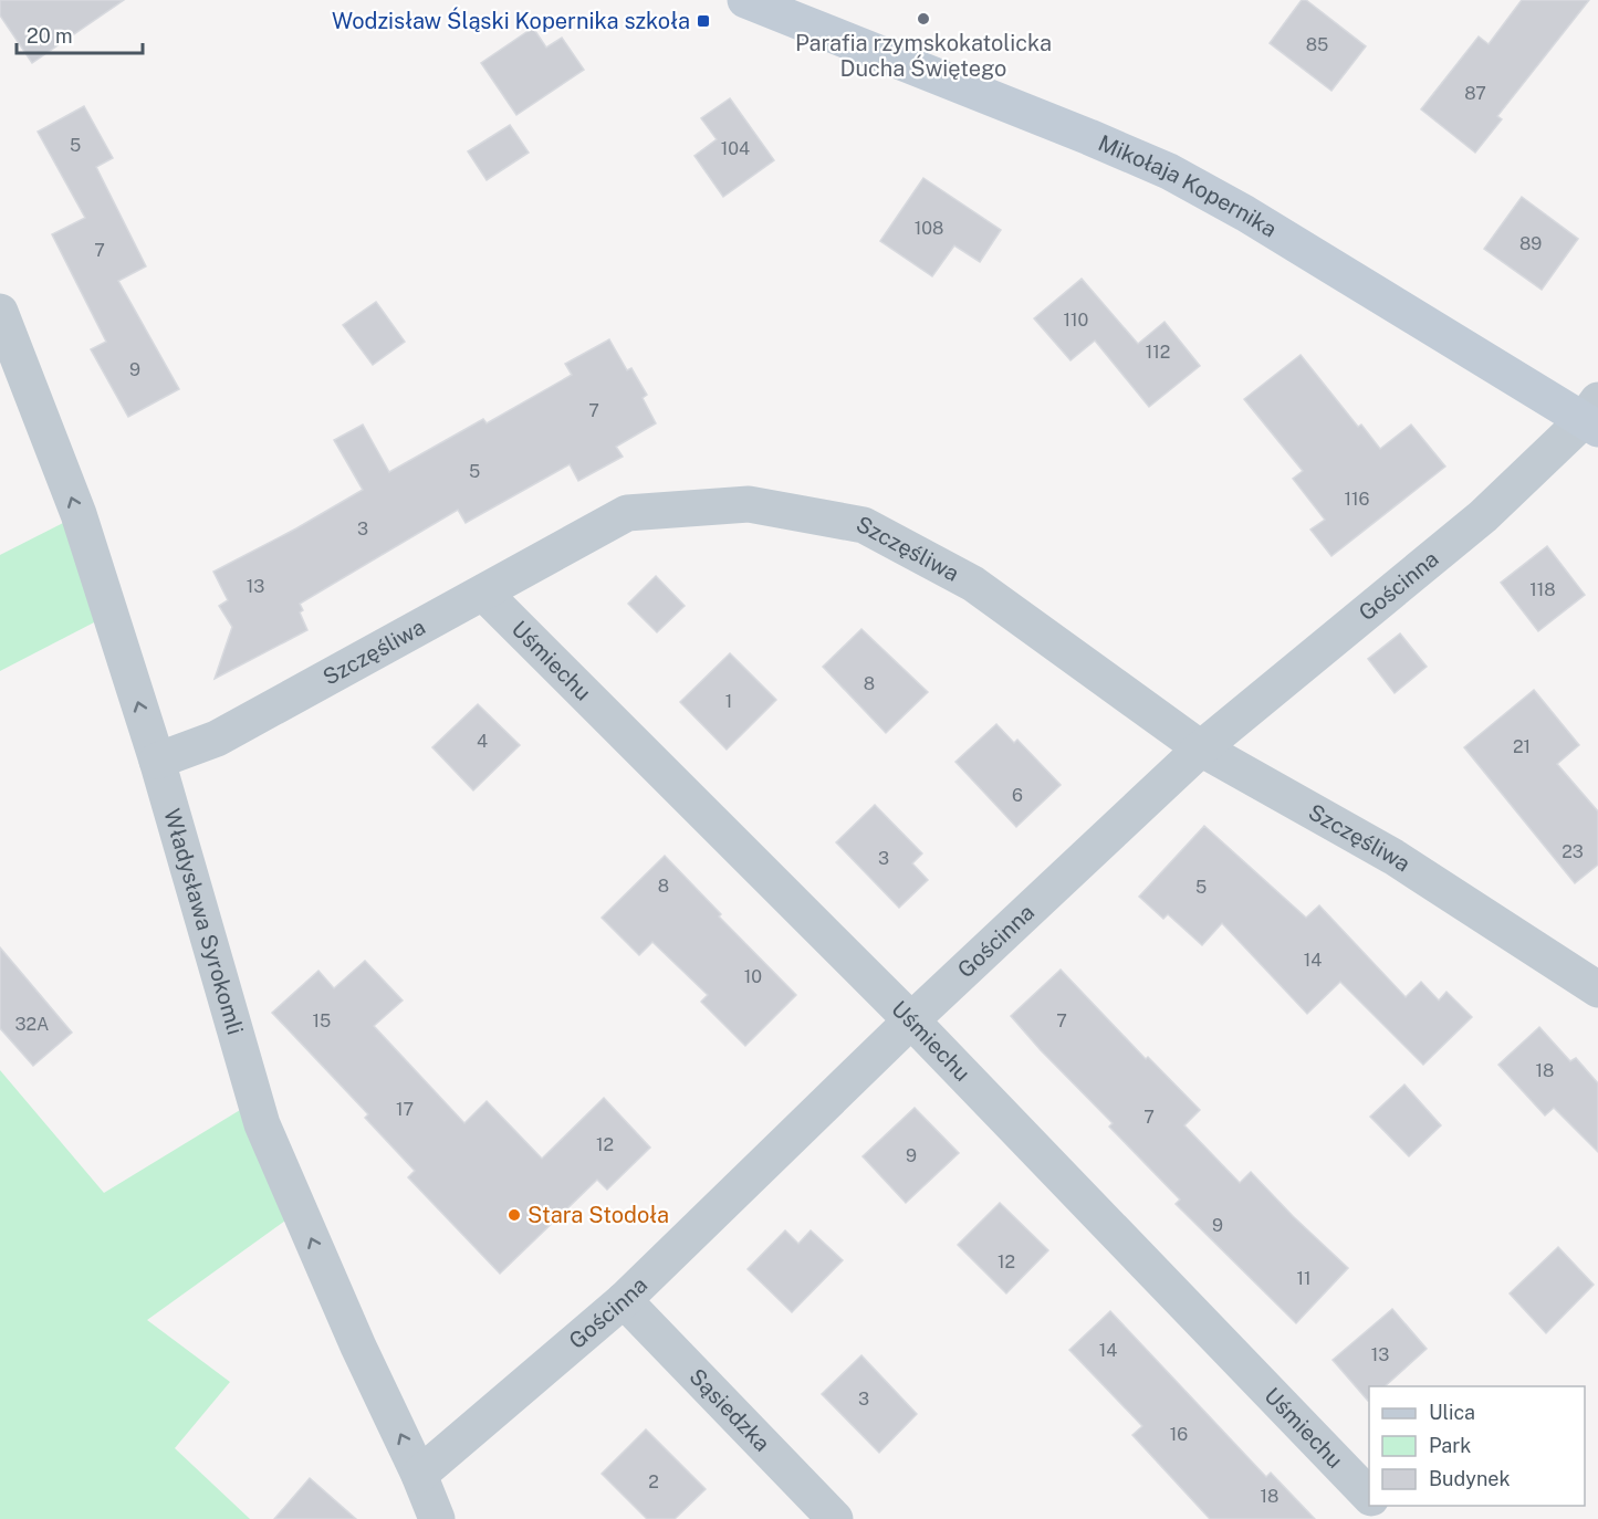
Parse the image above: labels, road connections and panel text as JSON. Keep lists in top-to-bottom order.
{
  "streets": {
    "street": [
      "Mikołaja Kopernika",
      "Szczęśliwa",
      "Gościnna",
      "Uśmiechu",
      "Władysława Syrokomli",
      "Sąsiedzka"
    ]
  },
  "crossings": [
    ["Mikołaja Kopernika", "Gościnna"],
    ["Szczęśliwa", "Gościnna"],
    ["Szczęśliwa", "Uśmiechu"],
    ["Szczęśliwa", "Władysława Syrokomli"],
    ["Gościnna", "Uśmiechu"],
    ["Gościnna", "Władysława Syrokomli"],
    ["Gościnna", "Sąsiedzka"]
  ],
  "one_way": ["Władysława Syrokomli"],
  "places": {
    "other": ["Parafia rzymskokatolicka Ducha Świętego", "Stara Stodoła"],
    "transit": ["Wodzisław Śląski Kopernika szkoła"]
  },
  "house_numbers": [
    "85",
    "87",
    "5",
    "104",
    "108",
    "89",
    "7",
    "110",
    "112",
    "9",
    "7",
    "5",
    "116",
    "3",
    "13",
    "118",
    "8",
    "1",
    "4",
    "21",
    "6",
    "23",
    "3",
    "8",
    "5",
    "14",
    "10",
    "15",
    "7",
    "32A",
    "18",
    "17",
    "7",
    "12",
    "9",
    "9",
    "12",
    "11",
    "14",
    "13",
    "3",
    "16",
    "2",
    "18"
  ],
  "legend": ["Ulica", "Park", "Budynek"],
  "scale_bar": "20 m"
}
